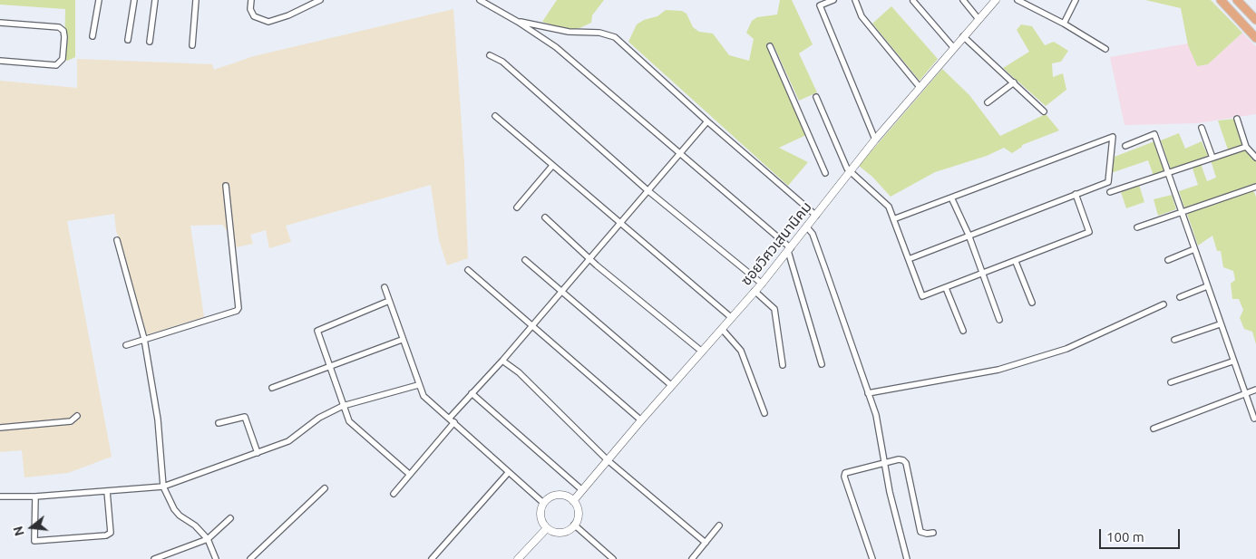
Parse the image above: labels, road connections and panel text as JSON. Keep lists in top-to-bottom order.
{
  "streets": {
    "street": ["ซอยวิศวเสนานิคม"]
  },
  "scale_bar": "100 m",
  "north": "left"
}
